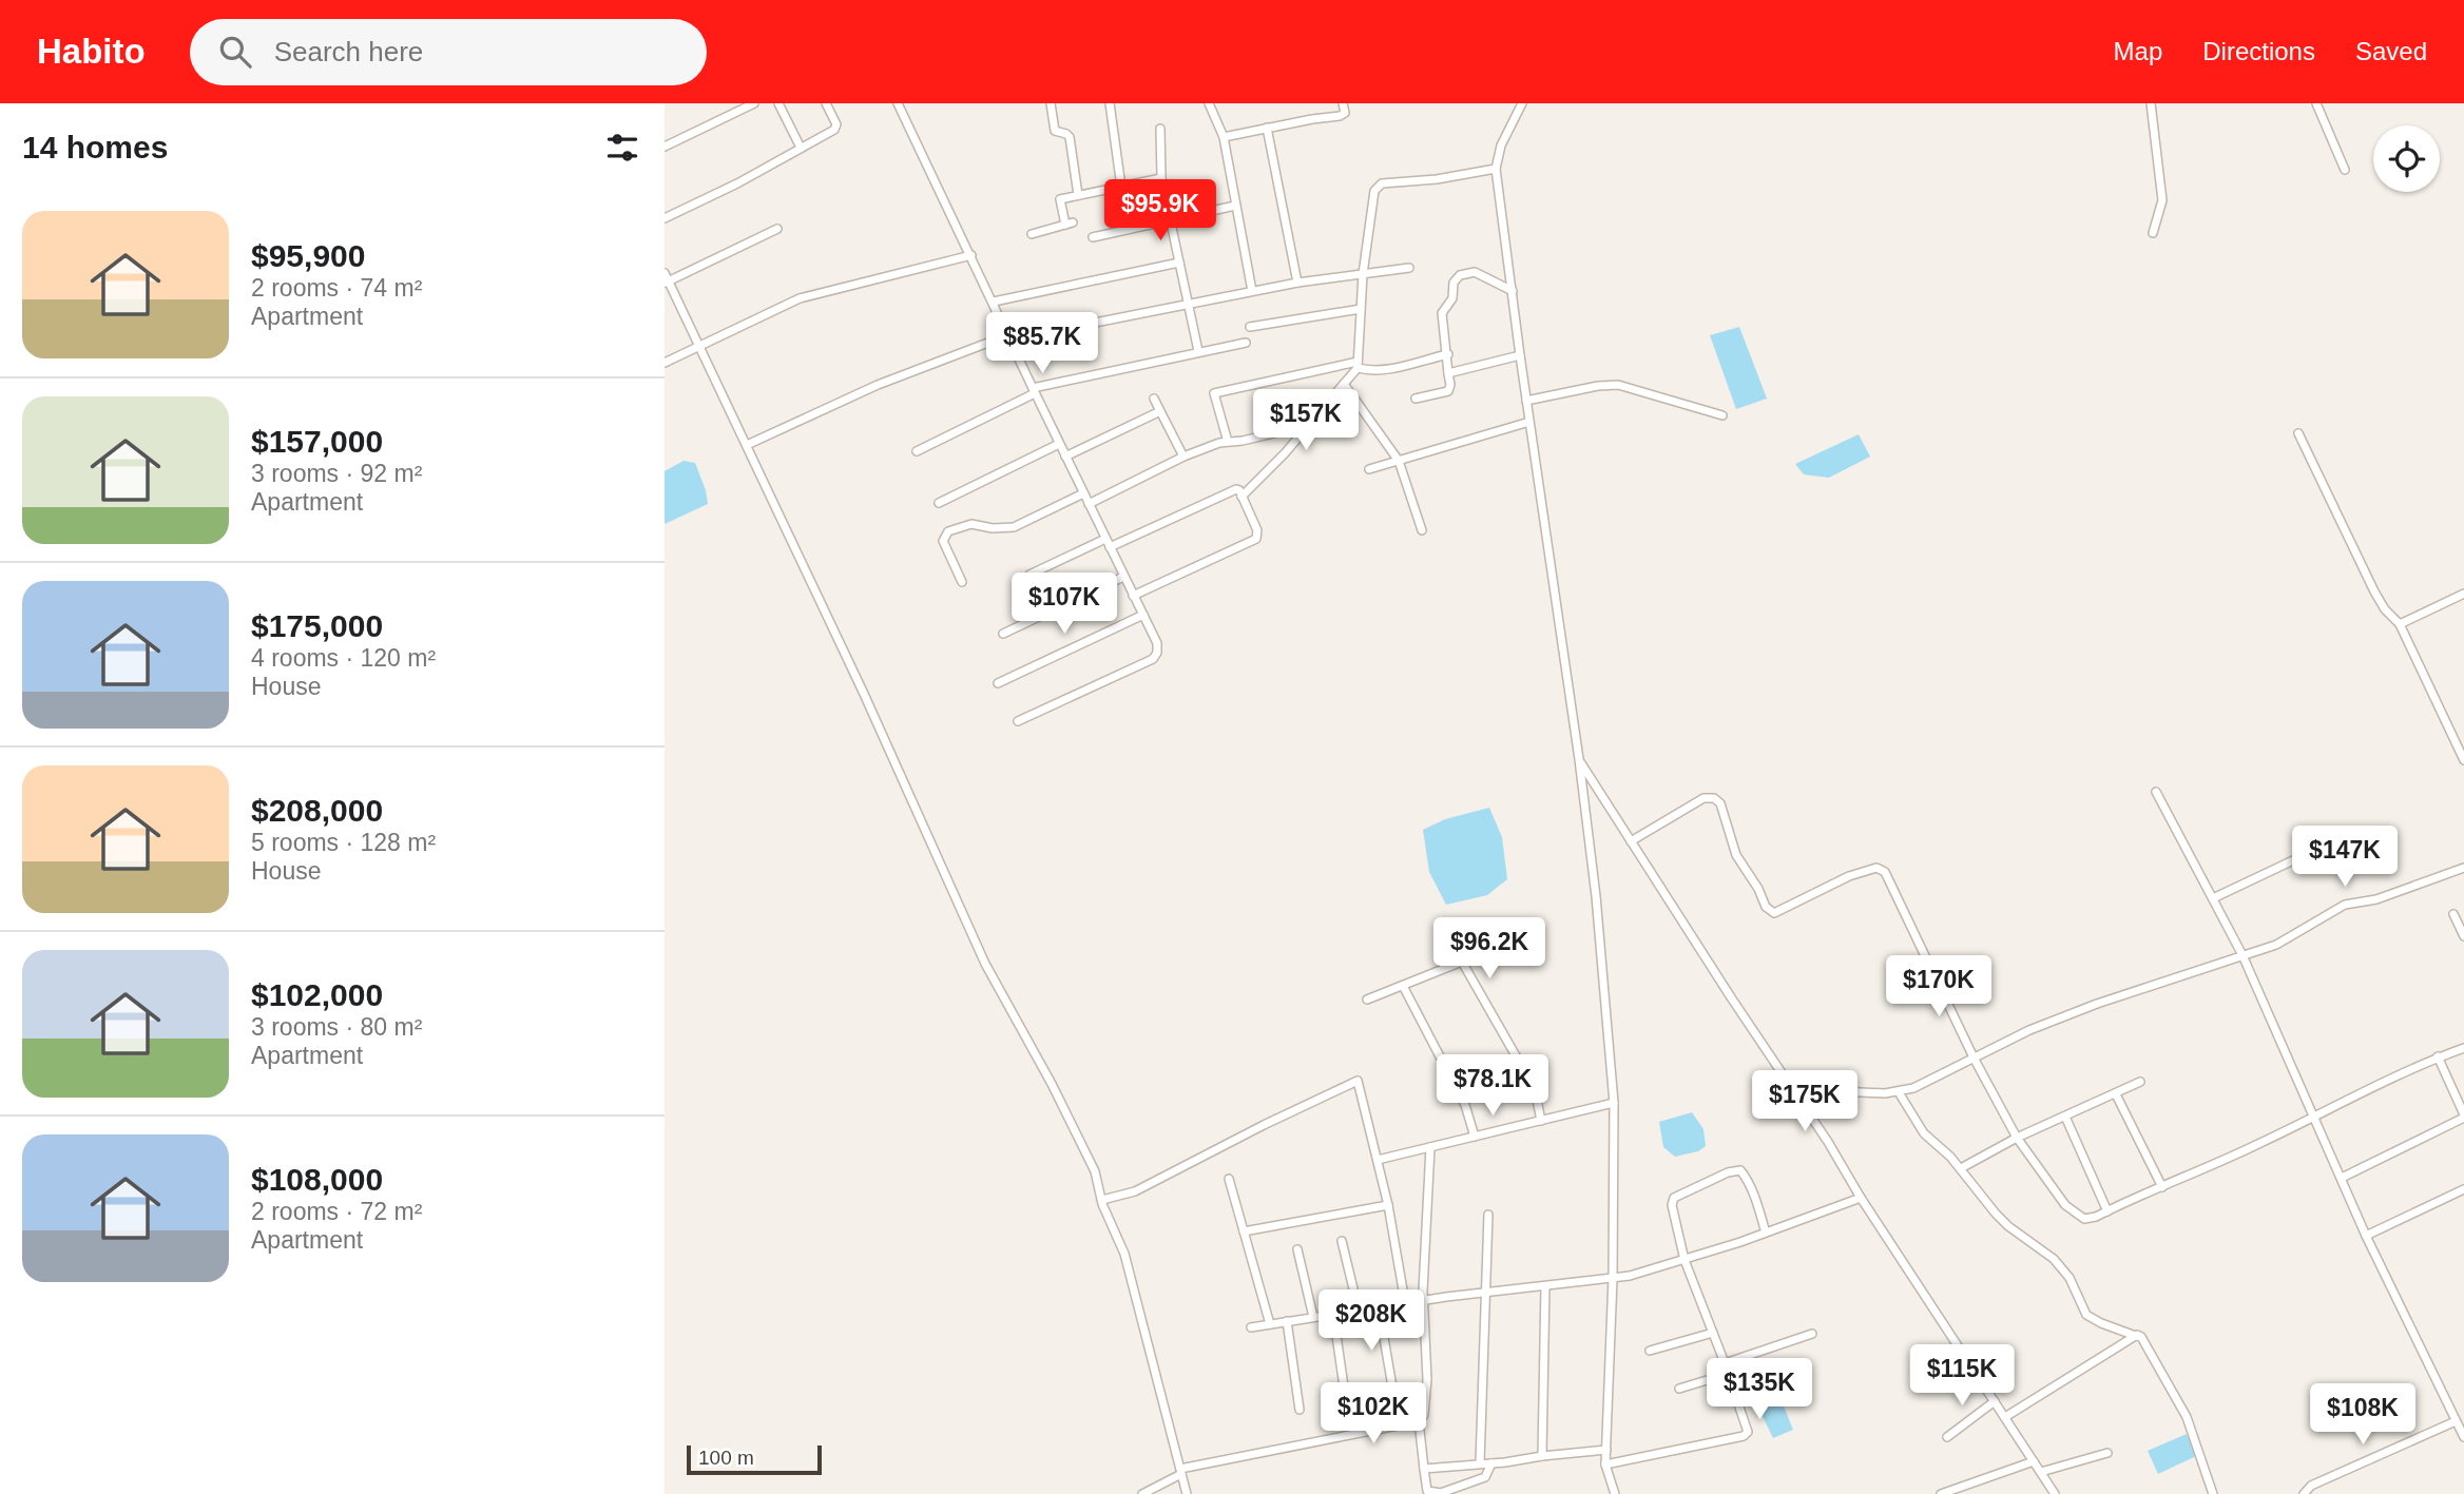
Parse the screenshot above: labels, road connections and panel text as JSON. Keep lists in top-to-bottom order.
{
  "scale_bar": "100 m",
  "page": {
    "header": "Habito",
    "search": "Search here",
    "nav": ["Map", "Directions", "Saved"],
    "heading": "14 homes",
    "price": [
      "$95.9K",
      "$85.7K",
      "$157K",
      "$107K",
      "$147K",
      "$96.2K",
      "$170K",
      "$78.1K",
      "$175K",
      "$208K",
      "$115K",
      "$135K",
      "$102K",
      "$108K"
    ],
    "list": [
      {
        "name": "$95,900",
        "note": "2 rooms · 74 m² · Apartment"
      },
      {
        "name": "$157,000",
        "note": "3 rooms · 92 m² · Apartment"
      },
      {
        "name": "$175,000",
        "note": "4 rooms · 120 m² · House"
      },
      {
        "name": "$208,000",
        "note": "5 rooms · 128 m² · House"
      },
      {
        "name": "$102,000",
        "note": "3 rooms · 80 m² · Apartment"
      },
      {
        "name": "$108,000",
        "note": "2 rooms · 72 m² · Apartment"
      }
    ],
    "scale": "100 m"
  }
}
